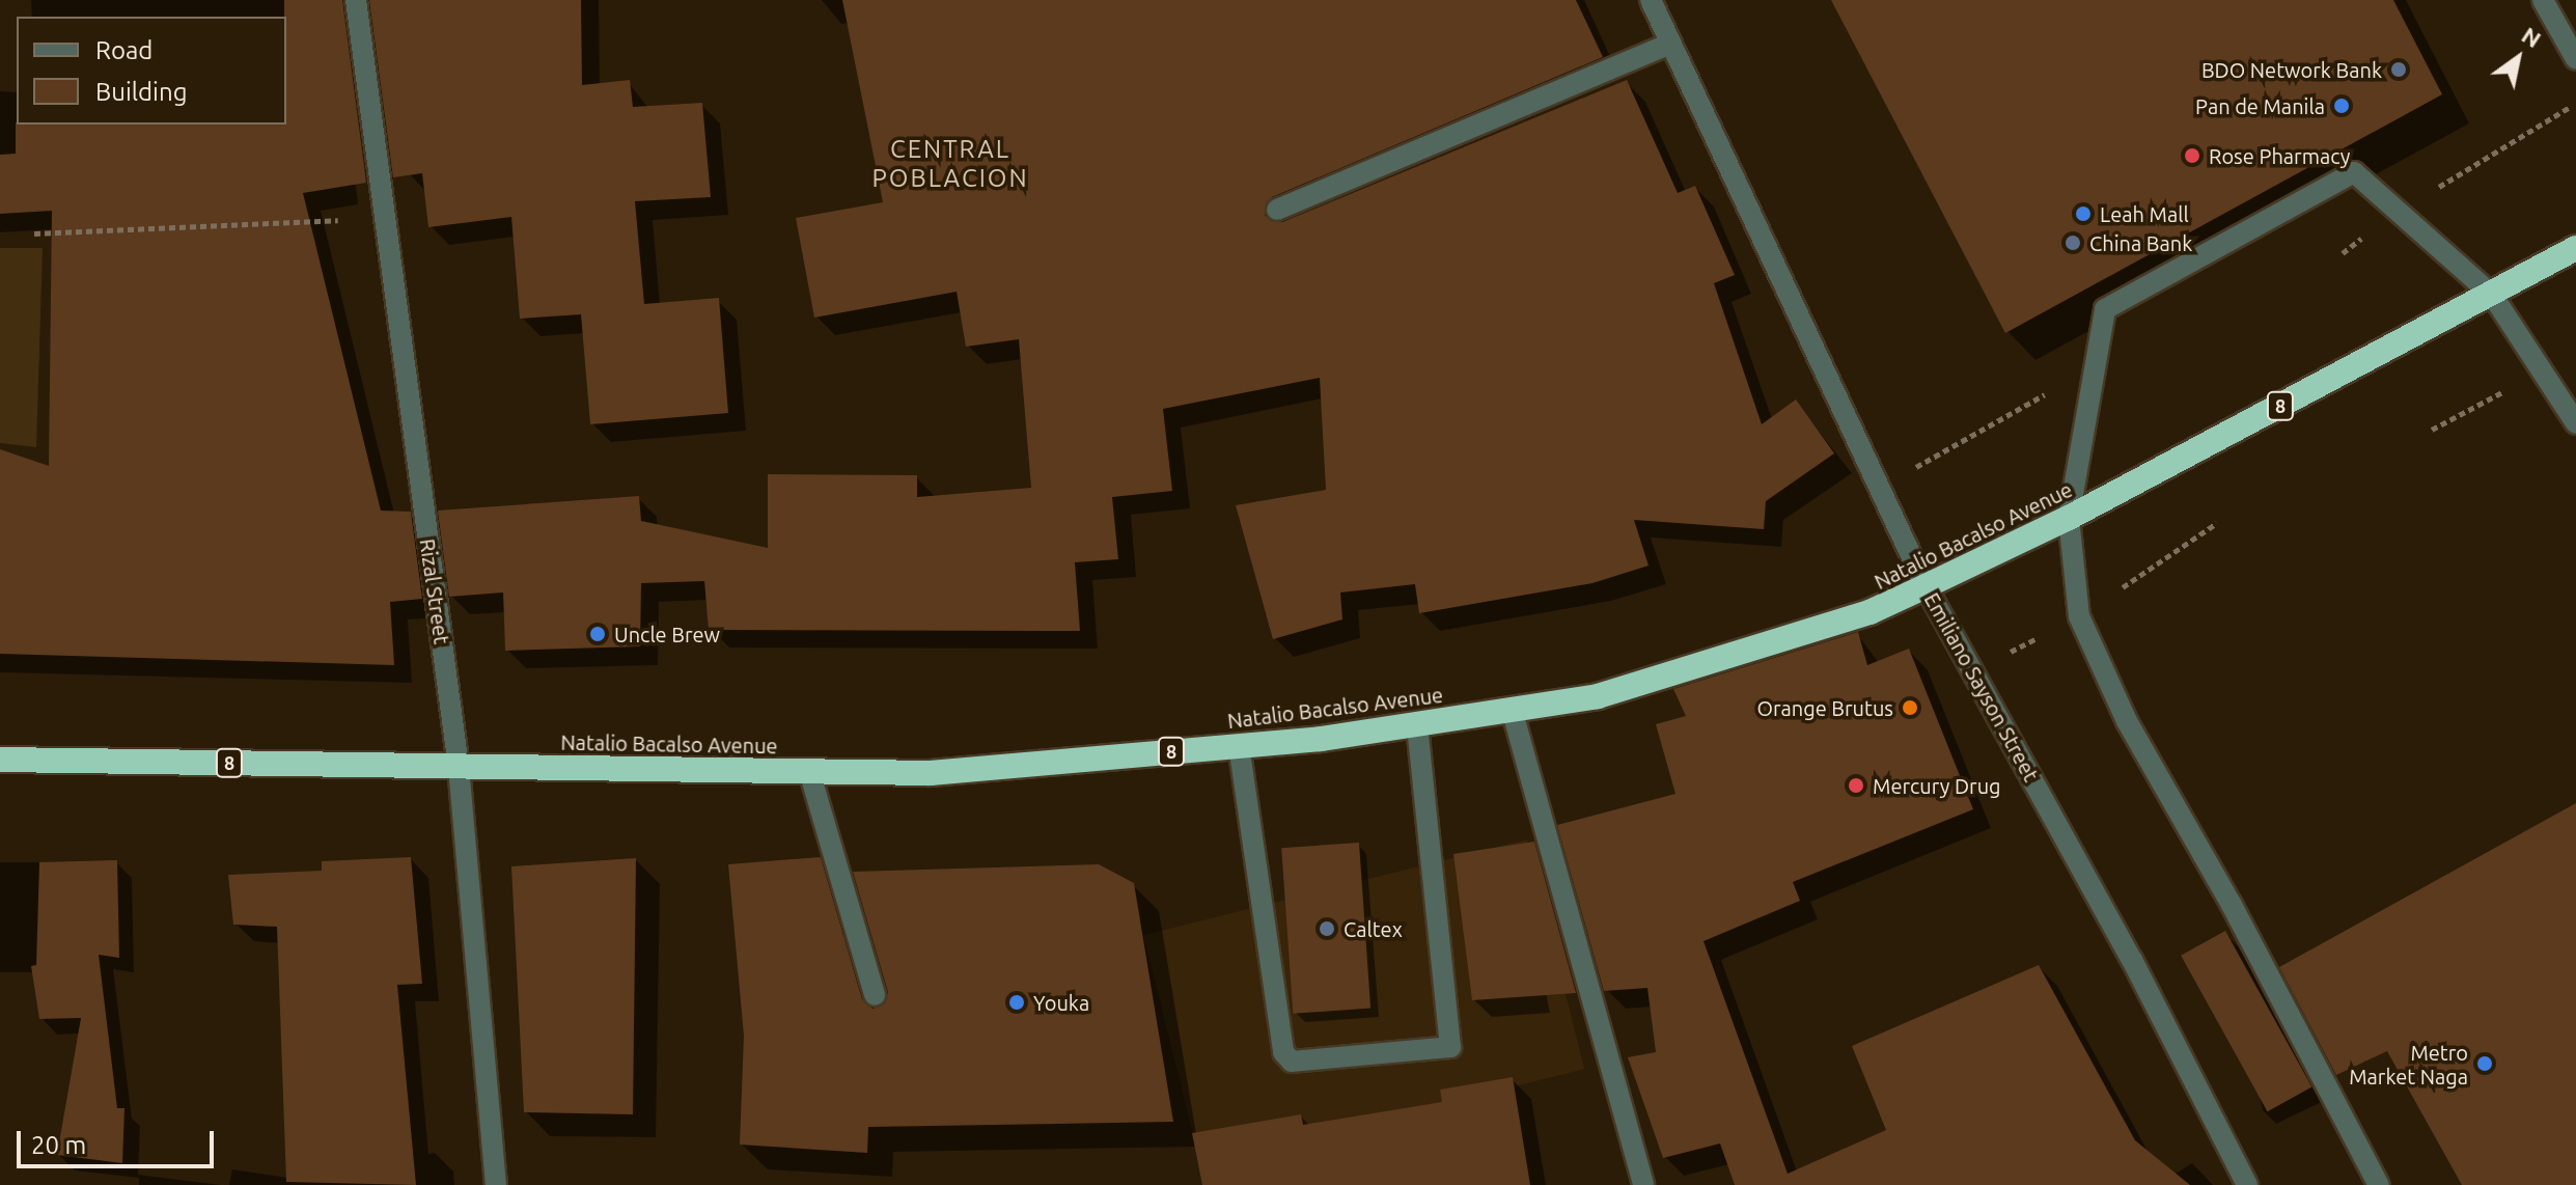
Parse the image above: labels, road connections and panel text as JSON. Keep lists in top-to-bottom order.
{
  "streets": {
    "highway": ["8", "Natalio Bacalso Avenue"],
    "street": ["Rizal Street", "Emiliano Sayson Street"]
  },
  "crossings": [
    ["Natalio Bacalso Avenue", "Rizal Street"],
    ["Natalio Bacalso Avenue", "Emiliano Sayson Street"]
  ],
  "districts": ["CENTRAL POBLACION"],
  "places": [
    "BDO Network Bank",
    "Pan de Manila",
    "Rose Pharmacy",
    "Leah Mall",
    "China Bank",
    "Uncle Brew",
    "Orange Brutus",
    "Mercury Drug",
    "Caltex",
    "Youka",
    "Metro Market Naga"
  ],
  "legend": ["Road", "Building"],
  "scale_bar": "20 m",
  "north": "top right"
}
